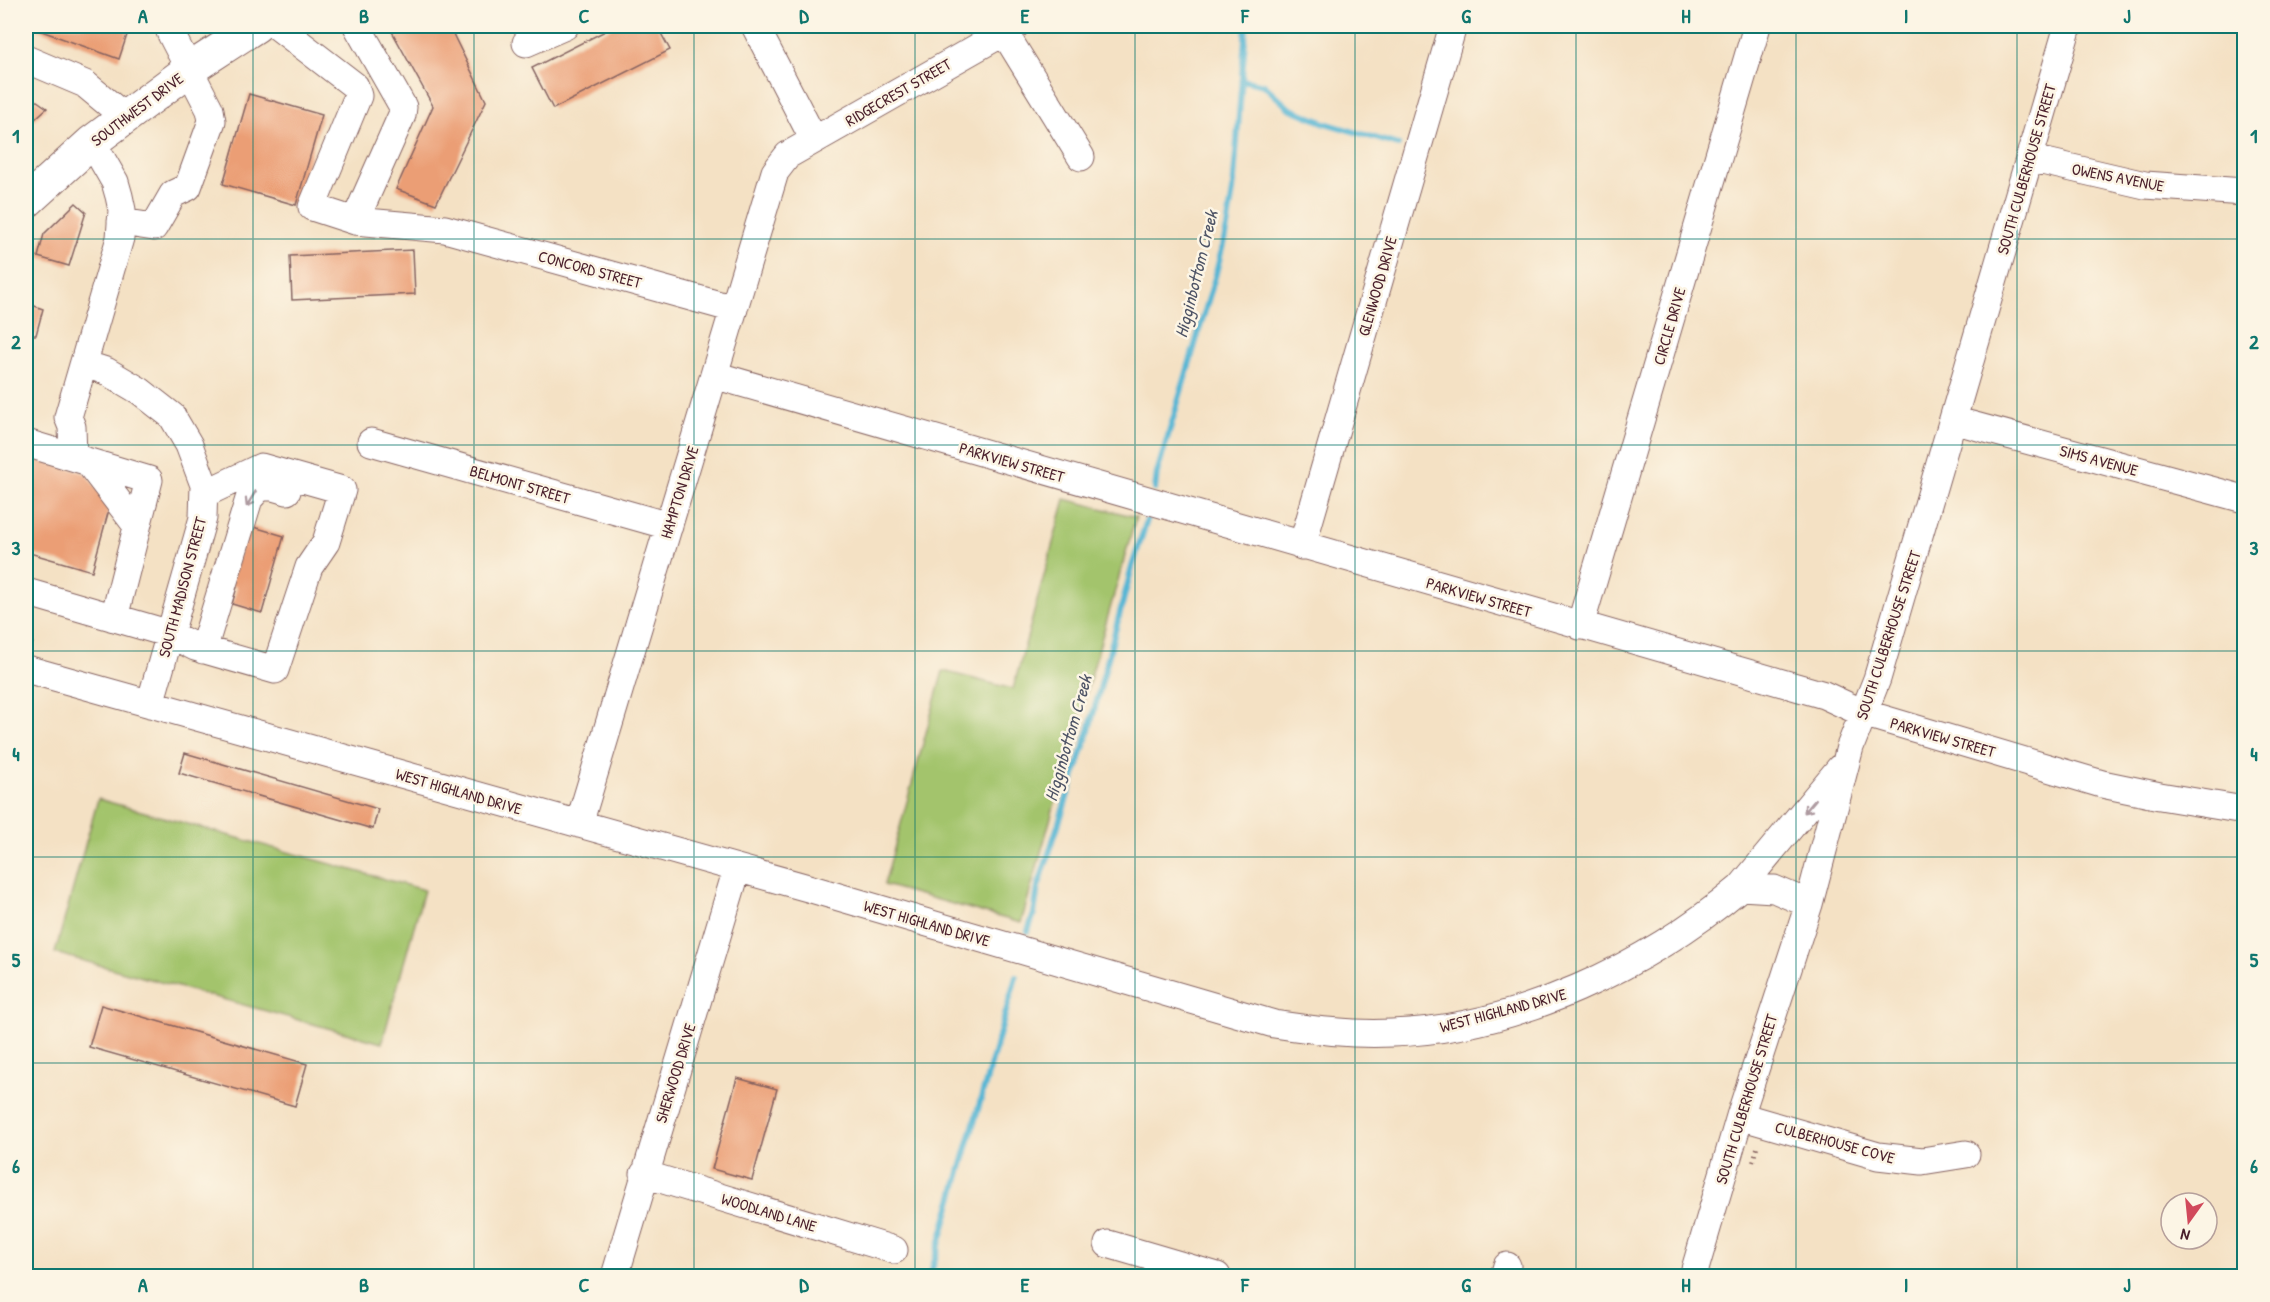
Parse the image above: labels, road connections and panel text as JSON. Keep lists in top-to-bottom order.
{
  "streets": {
    "main road": ["SOUTHWEST DRIVE"],
    "street": [
      "RIDGECREST STREET",
      "SOUTH CULBERHOUSE STREET",
      "OWENS AVENUE",
      "CONCORD STREET",
      "GLENWOOD DRIVE",
      "CIRCLE DRIVE",
      "SIMS AVENUE",
      "PARKVIEW STREET",
      "BELMONT STREET",
      "HAMPTON DRIVE",
      "SOUTH MADISON STREET",
      "WEST HIGHLAND DRIVE",
      "SHERWOOD DRIVE",
      "CULBERHOUSE COVE",
      "WOODLAND LANE"
    ]
  },
  "crossings": [
    ["RIDGECREST STREET", "HAMPTON DRIVE"],
    ["SOUTH CULBERHOUSE STREET", "OWENS AVENUE"],
    ["SOUTH CULBERHOUSE STREET", "SIMS AVENUE"],
    ["SOUTH CULBERHOUSE STREET", "PARKVIEW STREET"],
    ["SOUTH CULBERHOUSE STREET", "WEST HIGHLAND DRIVE"],
    ["SOUTH CULBERHOUSE STREET", "CULBERHOUSE COVE"],
    ["CONCORD STREET", "HAMPTON DRIVE"],
    ["GLENWOOD DRIVE", "PARKVIEW STREET"],
    ["CIRCLE DRIVE", "PARKVIEW STREET"],
    ["PARKVIEW STREET", "HAMPTON DRIVE"],
    ["BELMONT STREET", "HAMPTON DRIVE"],
    ["HAMPTON DRIVE", "WEST HIGHLAND DRIVE"],
    ["SOUTH MADISON STREET", "WEST HIGHLAND DRIVE"],
    ["WEST HIGHLAND DRIVE", "SHERWOOD DRIVE"],
    ["SHERWOOD DRIVE", "WOODLAND LANE"]
  ],
  "water": ["Higginbottom Creek"],
  "north": "bottom",
  "grid": {
    "columns": [
      "A",
      "B",
      "C",
      "D",
      "E",
      "F",
      "G",
      "H",
      "I",
      "J"
    ],
    "rows": [
      "1",
      "2",
      "3",
      "4",
      "5",
      "6"
    ]
  }
}
